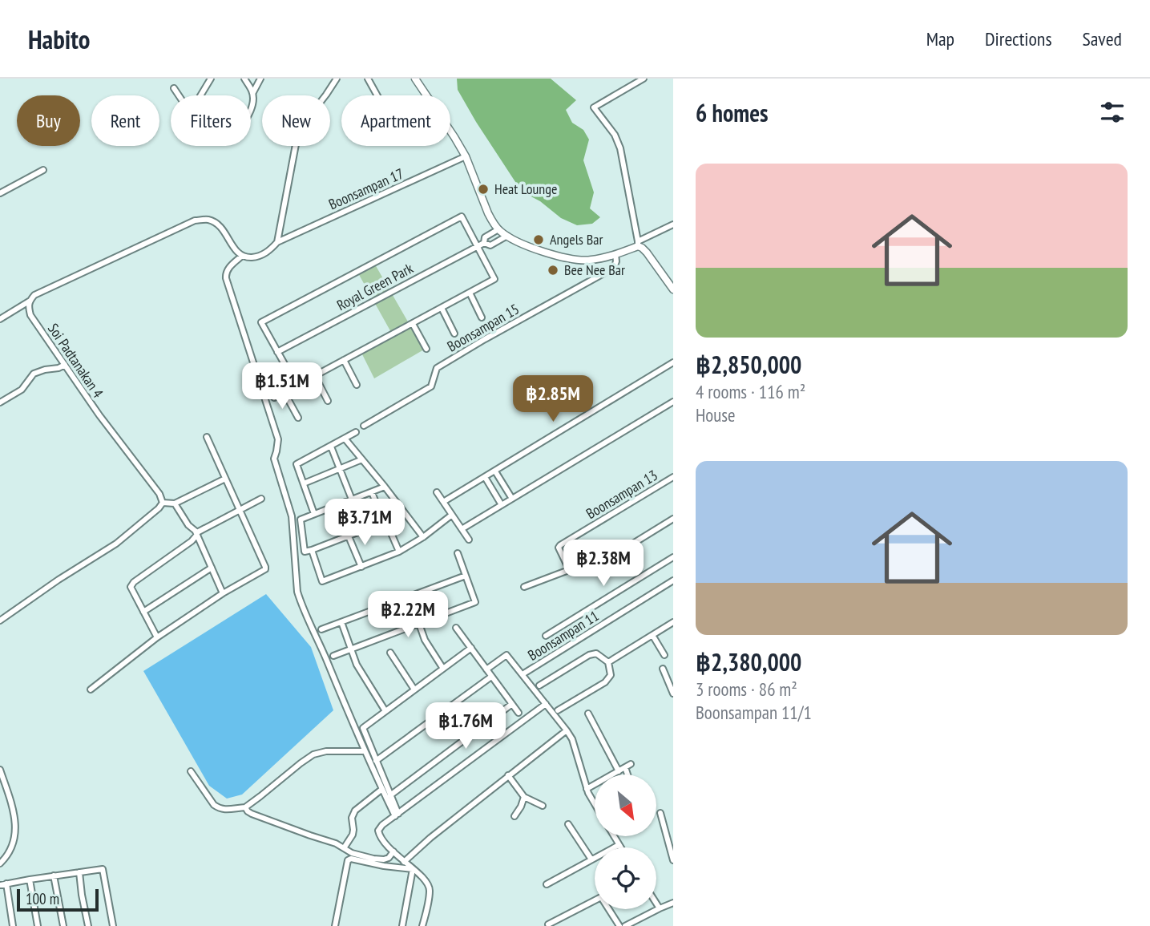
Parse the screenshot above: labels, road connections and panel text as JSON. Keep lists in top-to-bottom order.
{
  "streets": {
    "street": [
      "Boonsampan 17",
      "Royal Green Park",
      "Boonsampan 15",
      "Soi Padtanakan 4",
      "Boonsampan 13",
      "Boonsampan 11"
    ]
  },
  "places": ["Heat Lounge", "Angels Bar", "Bee Nee Bar"],
  "scale_bar": "100 m",
  "north": "bottom right",
  "page": {
    "header": "Habito",
    "nav": ["Map", "Directions", "Saved"],
    "heading": "6 homes",
    "chip": [
      "Buy",
      "Rent",
      "Filters",
      "New",
      "Apartment"
    ],
    "list": [
      {
        "name": "฿2,850,000",
        "note": "4 rooms · 116 m² · House"
      },
      {
        "name": "฿2,380,000",
        "note": "3 rooms · 86 m² · Boonsampan 11/1"
      }
    ],
    "price": [
      "฿1.51M",
      "฿2.85M",
      "฿3.71M",
      "฿2.38M",
      "฿2.22M",
      "฿1.76M"
    ],
    "scale": "100 m"
  }
}
